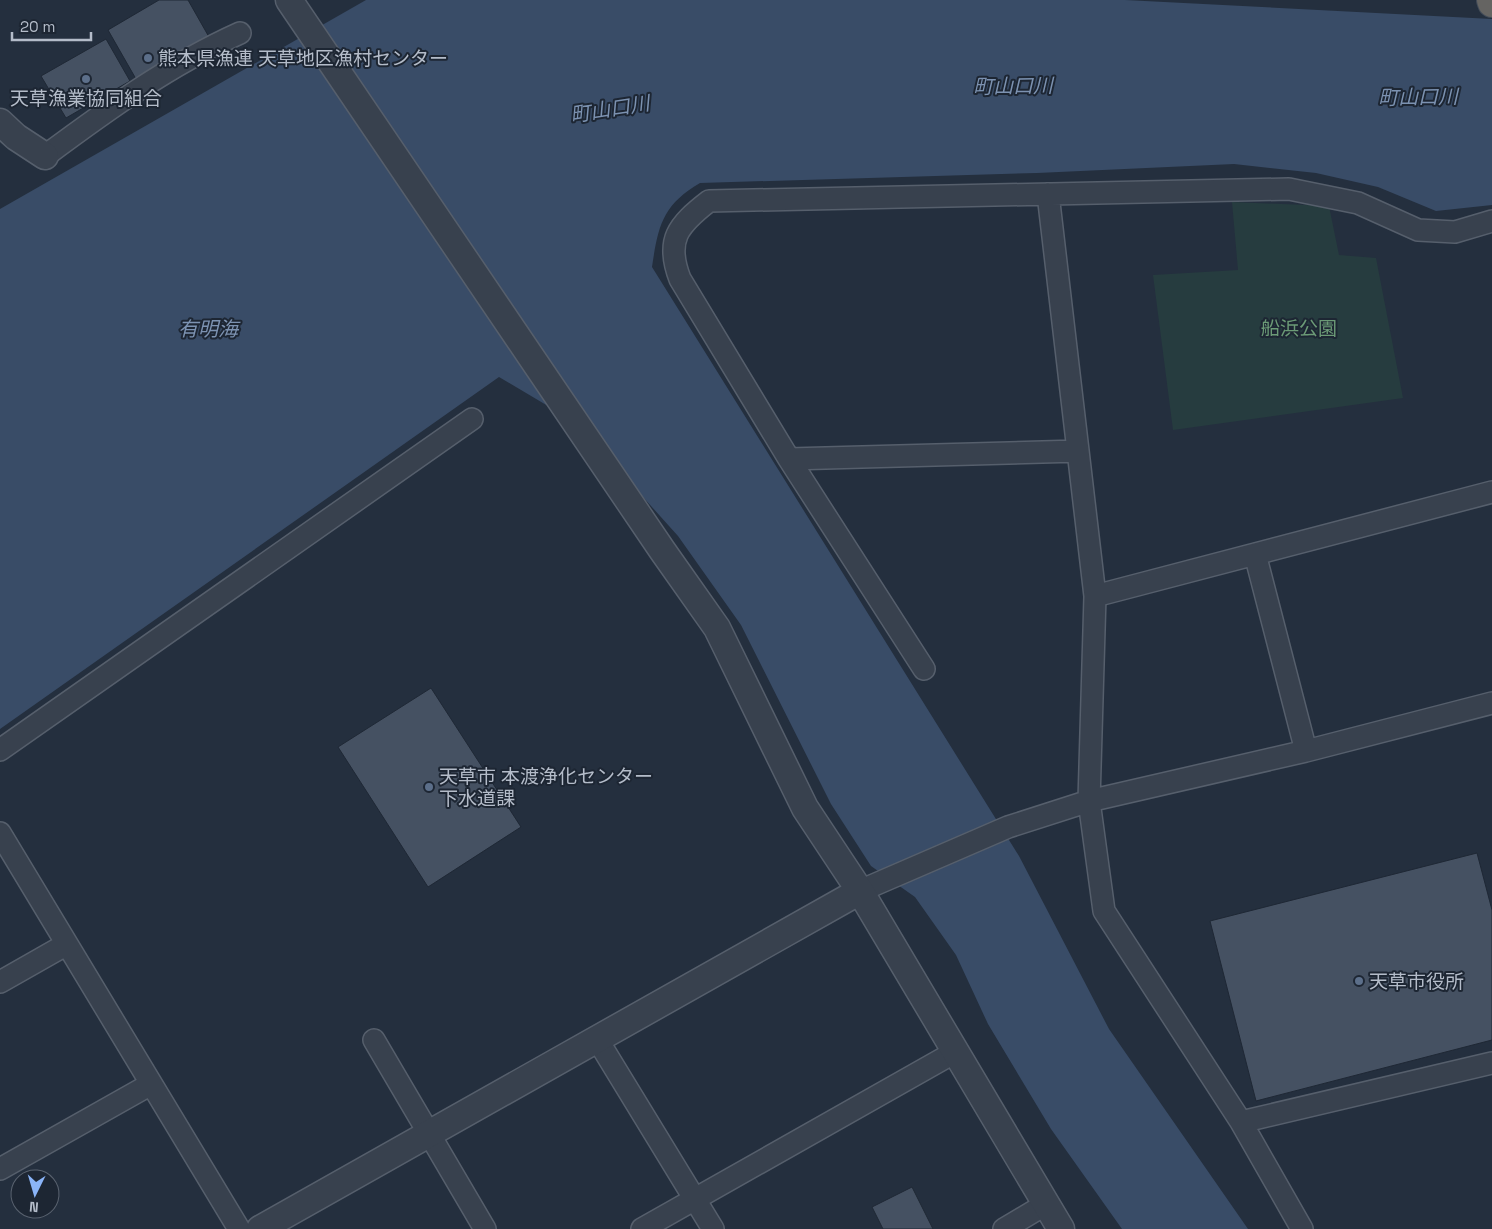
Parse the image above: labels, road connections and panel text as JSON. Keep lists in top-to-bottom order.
{
  "water": ["町山口川", "有明海"],
  "parks": ["船浜公園"],
  "places": [
    "熊本県漁連 天草地区漁村センター",
    "天草漁業協同組合",
    "天草市 本渡浄化センター 下水道課",
    "天草市役所"
  ],
  "scale_bar": "20 m",
  "north": "bottom"
}
